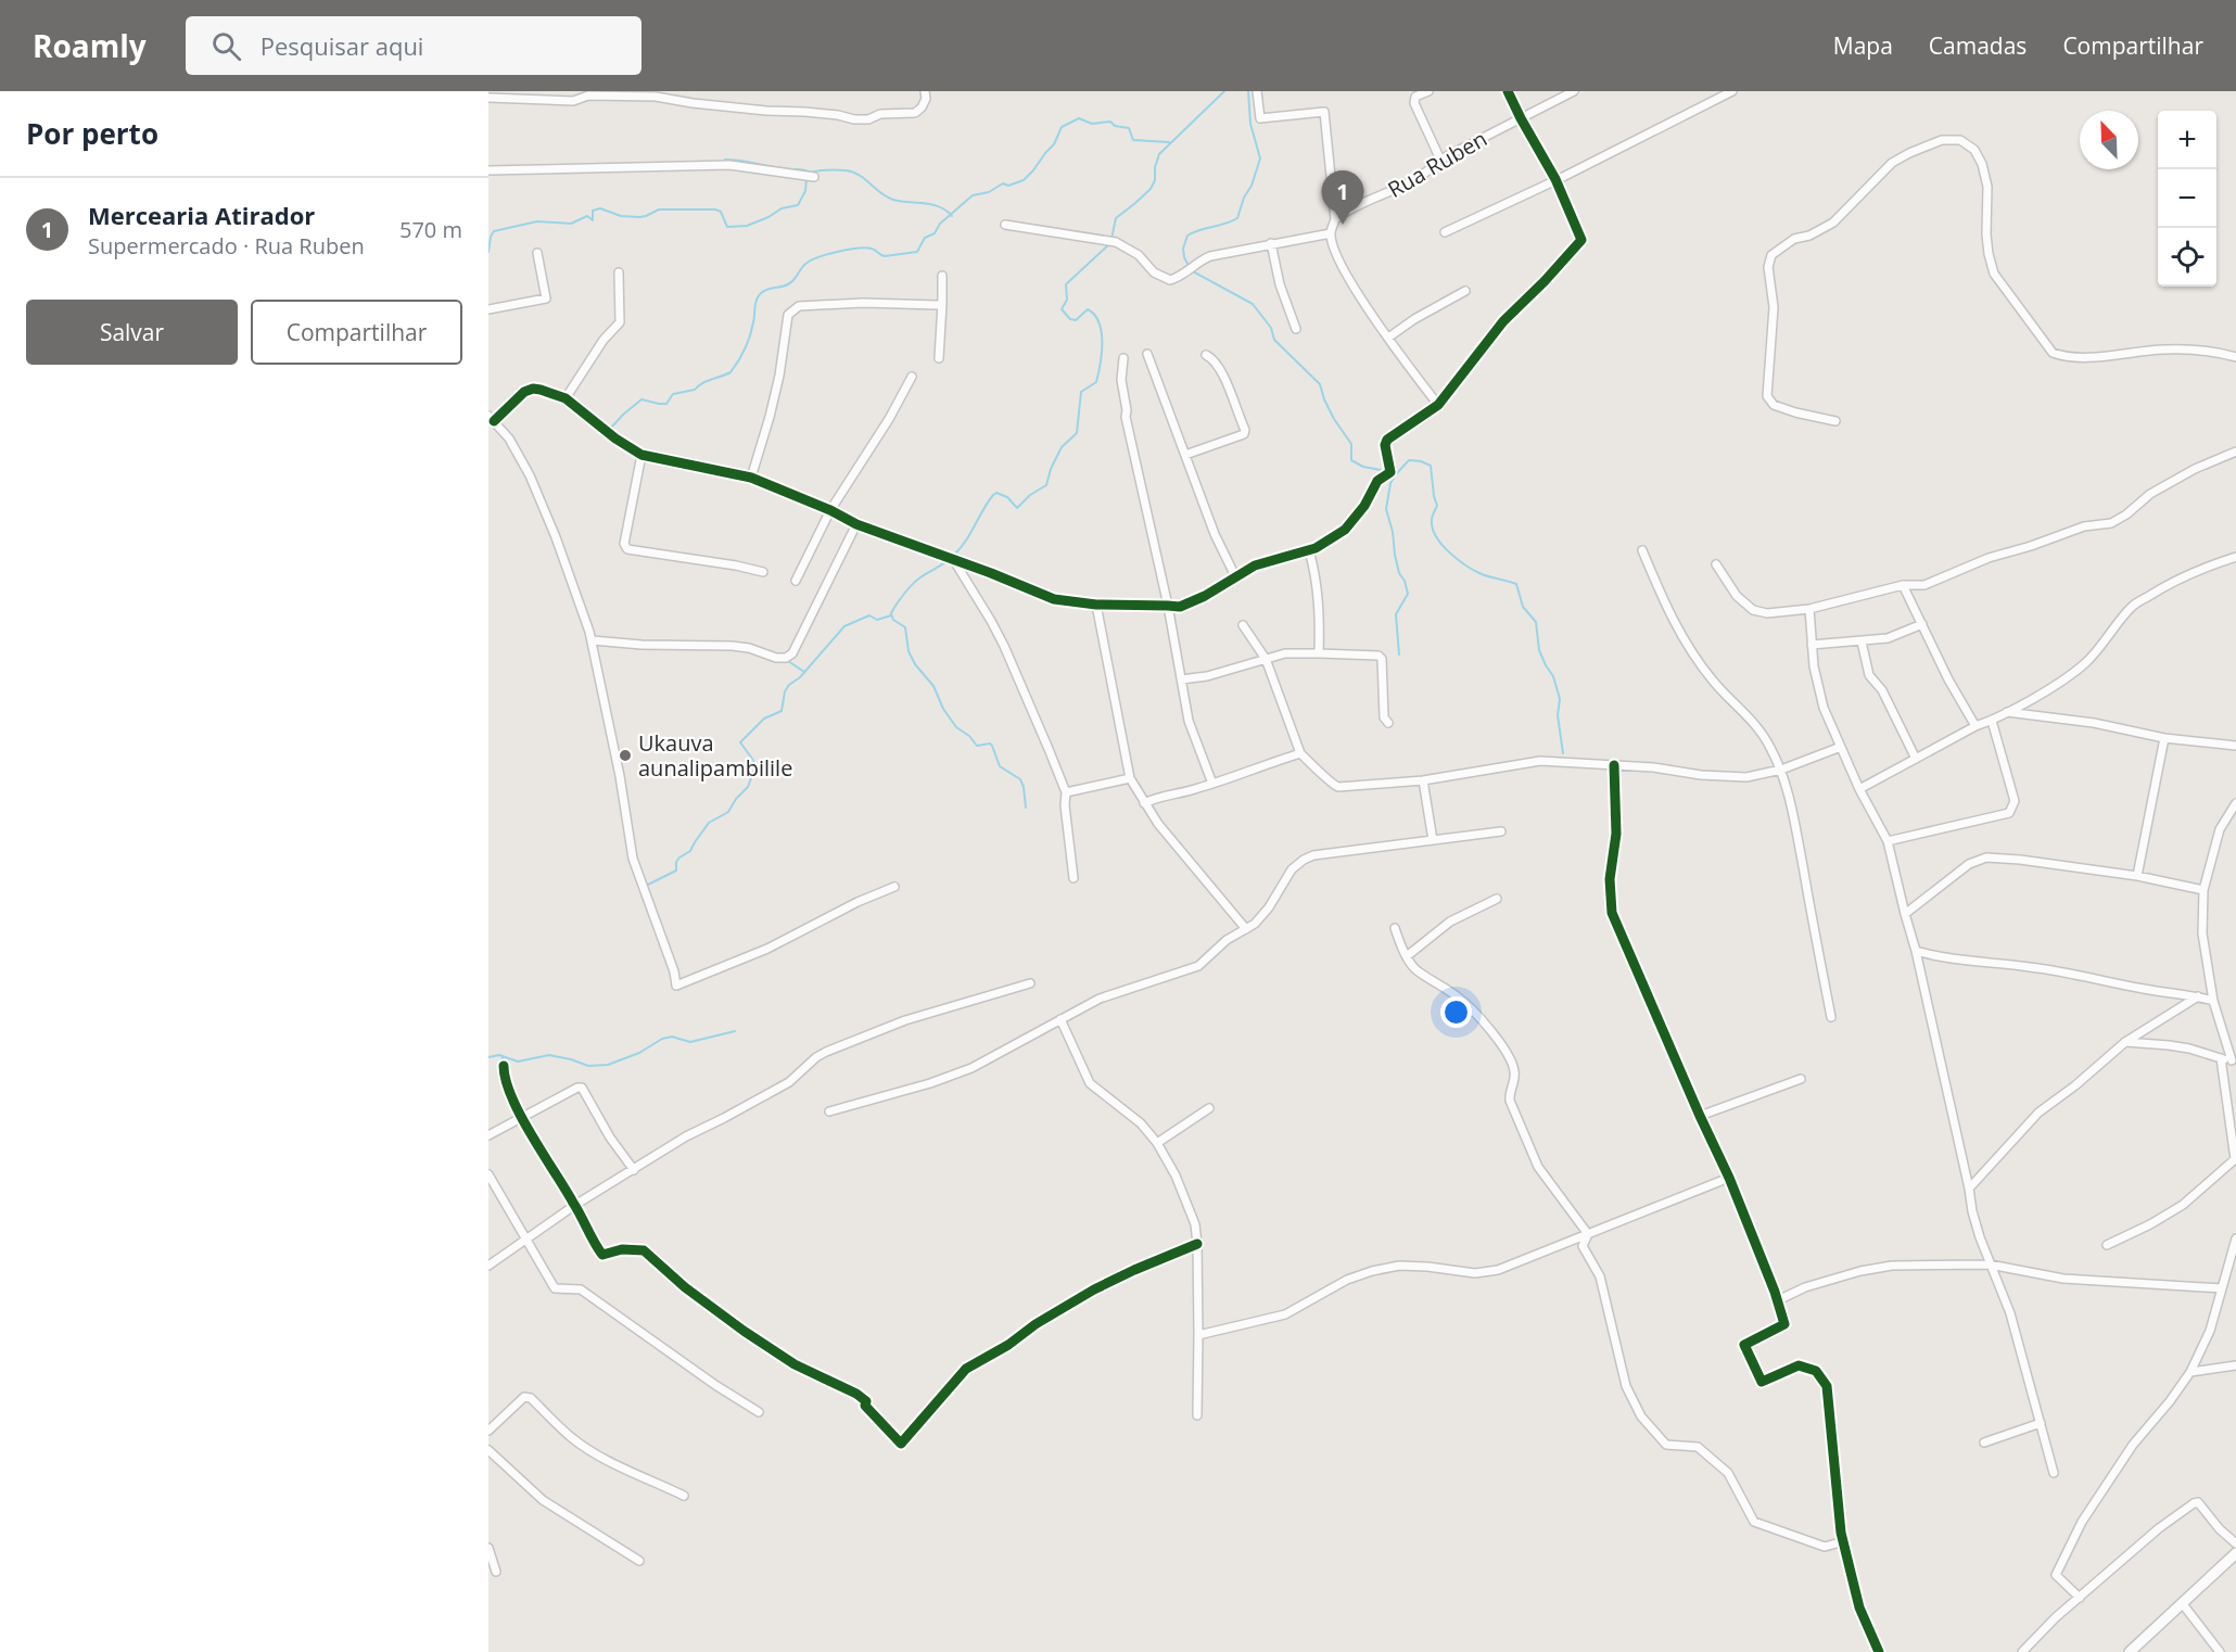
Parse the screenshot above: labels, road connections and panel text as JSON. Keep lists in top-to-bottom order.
{
  "streets": {
    "street": ["Rua Ruben"]
  },
  "places": ["Ukauva aunalipambilile"],
  "north": "top left",
  "page": {
    "header": "Roamly",
    "search": "Pesquisar aqui",
    "nav": ["Mapa", "Camadas", "Compartilhar"],
    "heading": "Por perto",
    "map_buttons": ["+", "−"],
    "pins": "1",
    "list": [
      {
        "mark": "1",
        "name": "Mercearia Atirador",
        "note": "Supermercado · Rua Ruben",
        "value": "570 m"
      }
    ],
    "buttons": ["Salvar", "Compartilhar"]
  }
}
